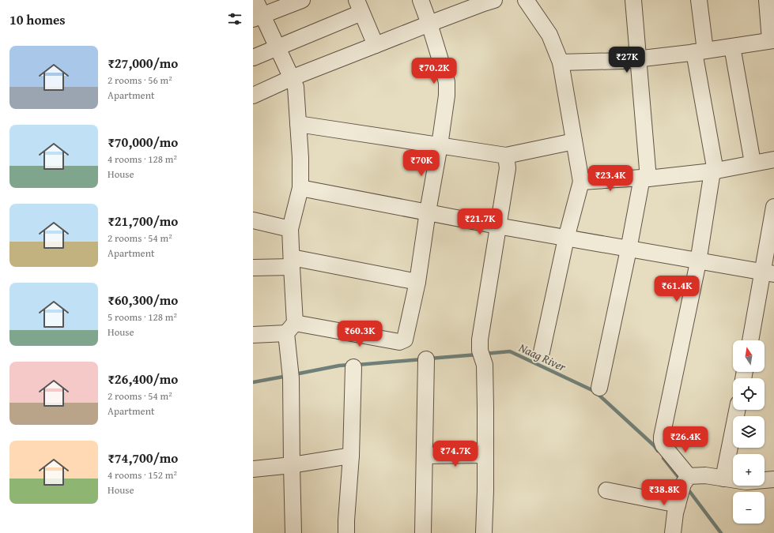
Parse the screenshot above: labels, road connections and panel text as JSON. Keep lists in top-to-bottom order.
{
  "water": ["Naag River"],
  "north": "top",
  "page": {
    "heading": "10 homes",
    "list": [
      {
        "name": "₹27,000/mo",
        "note": "2 rooms · 56 m² · Apartment"
      },
      {
        "name": "₹70,000/mo",
        "note": "4 rooms · 128 m² · House"
      },
      {
        "name": "₹21,700/mo",
        "note": "2 rooms · 54 m² · Apartment"
      },
      {
        "name": "₹60,300/mo",
        "note": "5 rooms · 128 m² · House"
      },
      {
        "name": "₹26,400/mo",
        "note": "2 rooms · 54 m² · Apartment"
      },
      {
        "name": "₹74,700/mo",
        "note": "4 rooms · 152 m² · House"
      }
    ],
    "price": [
      "₹27K",
      "₹70.2K",
      "₹70K",
      "₹23.4K",
      "₹21.7K",
      "₹61.4K",
      "₹60.3K",
      "₹26.4K",
      "₹74.7K",
      "₹38.8K"
    ],
    "map_buttons": ["+", "−"]
  }
}
